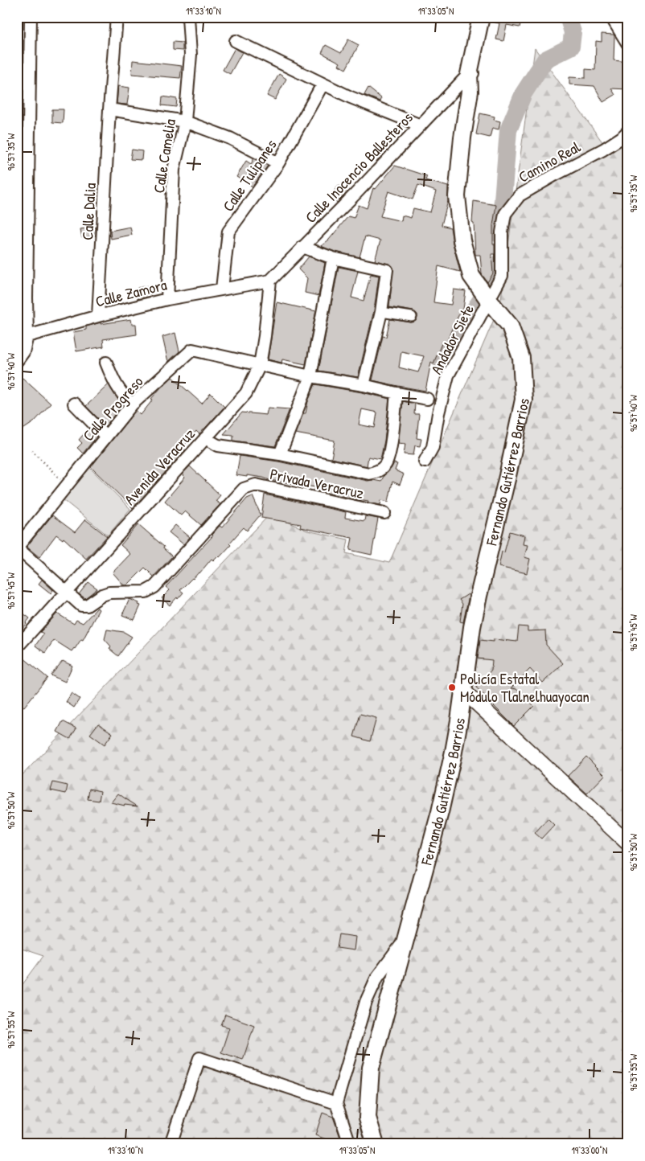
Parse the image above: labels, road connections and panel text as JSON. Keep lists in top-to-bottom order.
{
  "streets": {
    "main road": ["Fernando Gutiérrez Barrios"],
    "street": [
      "Calle Camelia",
      "Camino Real",
      "Calle Inocencio Ballesteros",
      "Calle Tulipanes",
      "Calle Dalia",
      "Calle Zamora",
      "Andador Siete",
      "Calle Progreso",
      "Avenida Veracruz",
      "Privada Veracruz"
    ]
  },
  "crossings": [
    ["Calle Camelia", "Calle Zamora"],
    ["Camino Real", "Andador Siete"],
    ["Camino Real", "Fernando Gutiérrez Barrios"],
    ["Calle Inocencio Ballesteros", "Calle Zamora"],
    ["Calle Inocencio Ballesteros", "Avenida Veracruz"],
    ["Calle Inocencio Ballesteros", "Fernando Gutiérrez Barrios"],
    ["Calle Tulipanes", "Calle Zamora"],
    ["Calle Dalia", "Calle Zamora"],
    ["Calle Zamora", "Avenida Veracruz"],
    ["Andador Siete", "Fernando Gutiérrez Barrios"],
    ["Calle Progreso", "Avenida Veracruz"],
    ["Avenida Veracruz", "Privada Veracruz"]
  ],
  "places": ["Policía Estatal Módulo Tlalnelhuayocan"],
  "coordinates": [
    "19°33'10\"N",
    "19°33'05\"N",
    "96°57'35\"W",
    "96°57'40\"W",
    "96°57'45\"W",
    "96°57'50\"W",
    "96°57'55\"W",
    "19°33'00\"N"
  ]
}
